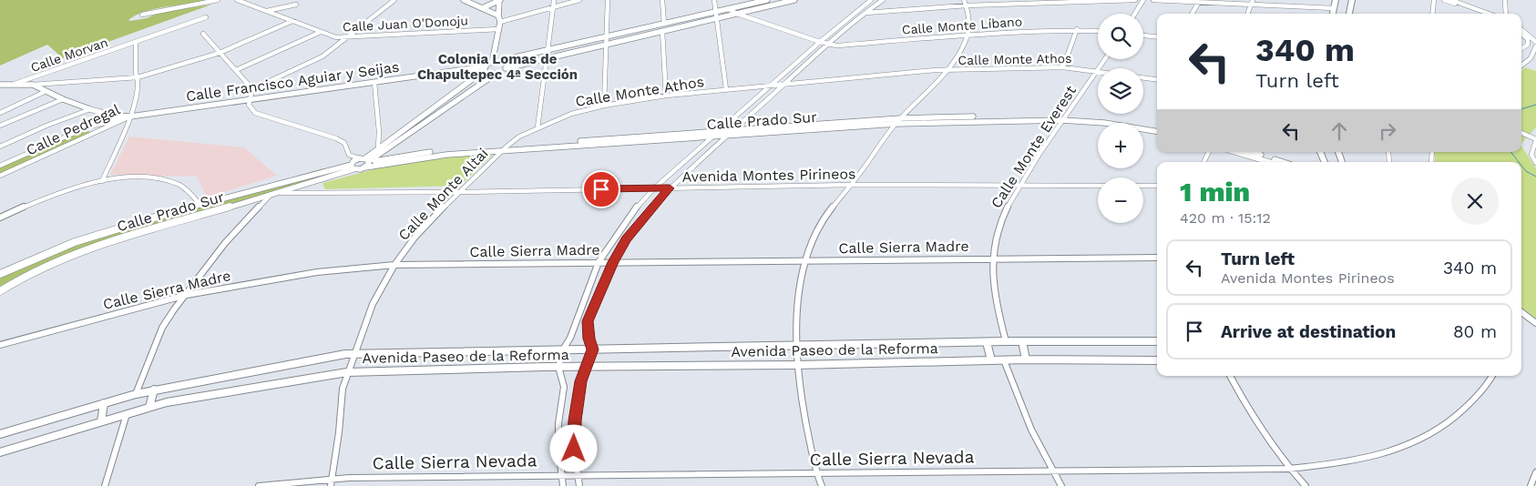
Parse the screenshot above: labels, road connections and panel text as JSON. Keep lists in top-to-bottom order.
{
  "streets": {
    "main road": ["Avenida Paseo de la Reforma"],
    "street": [
      "Calle Juan O'Donoju",
      "Calle Monte Líbano",
      "Calle Morvan",
      "Calle Monte Athos",
      "Calle Francisco Aguiar y Seijas",
      "Calle Prado Sur",
      "Calle Pedregal",
      "Calle Monte Everest",
      "Avenida Montes Pirineos",
      "Calle Monte Altai",
      "Calle Sierra Madre",
      "Calle Sierra Nevada"
    ]
  },
  "crossings": [
    ["Calle Monte Athos", "Calle Prado Sur"],
    ["Calle Monte Athos", "Calle Monte Everest"],
    ["Calle Monte Athos", "Calle Monte Altai"],
    ["Calle Francisco Aguiar y Seijas", "Calle Pedregal"],
    ["Calle Prado Sur", "Calle Monte Everest"],
    ["Calle Prado Sur", "Avenida Montes Pirineos"],
    ["Calle Prado Sur", "Calle Monte Altai"],
    ["Calle Monte Everest", "Avenida Montes Pirineos"],
    ["Calle Monte Everest", "Calle Sierra Madre"],
    ["Calle Monte Everest", "Avenida Paseo de la Reforma"],
    ["Avenida Montes Pirineos", "Calle Monte Altai"],
    ["Calle Monte Altai", "Calle Sierra Madre"],
    ["Calle Monte Altai", "Avenida Paseo de la Reforma"],
    ["Calle Monte Altai", "Calle Sierra Nevada"]
  ],
  "districts": ["Colonia Lomas de Chapultepec 4ª Sección"],
  "page": {
    "map_buttons": ["+", "−"],
    "turn": ["340 m", "Turn left"],
    "heading": ["1 min", "420 m · 15:12"],
    "list": [
      {
        "name": "Turn left",
        "note": "Avenida Montes Pirineos",
        "value": "340 m"
      },
      {
        "name": "Arrive at destination",
        "value": "80 m"
      }
    ]
  }
}
